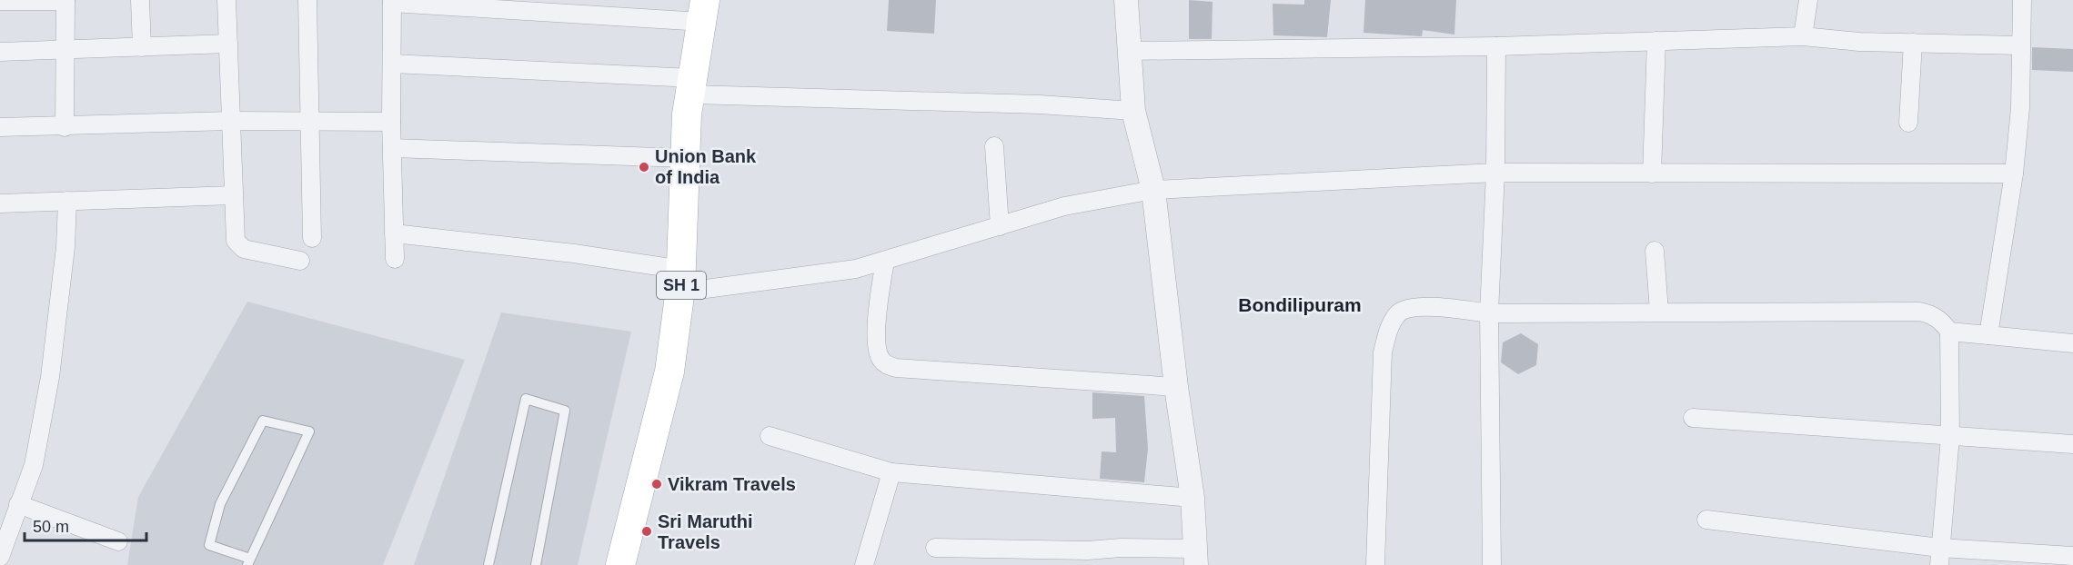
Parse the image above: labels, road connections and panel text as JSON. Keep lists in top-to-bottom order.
{
  "streets": {
    "main road": ["SH 1"]
  },
  "districts": ["Bondilipuram"],
  "places": ["Union Bank of India", "Vikram Travels", "Sri Maruthi Travels"],
  "scale_bar": "50 m"
}
